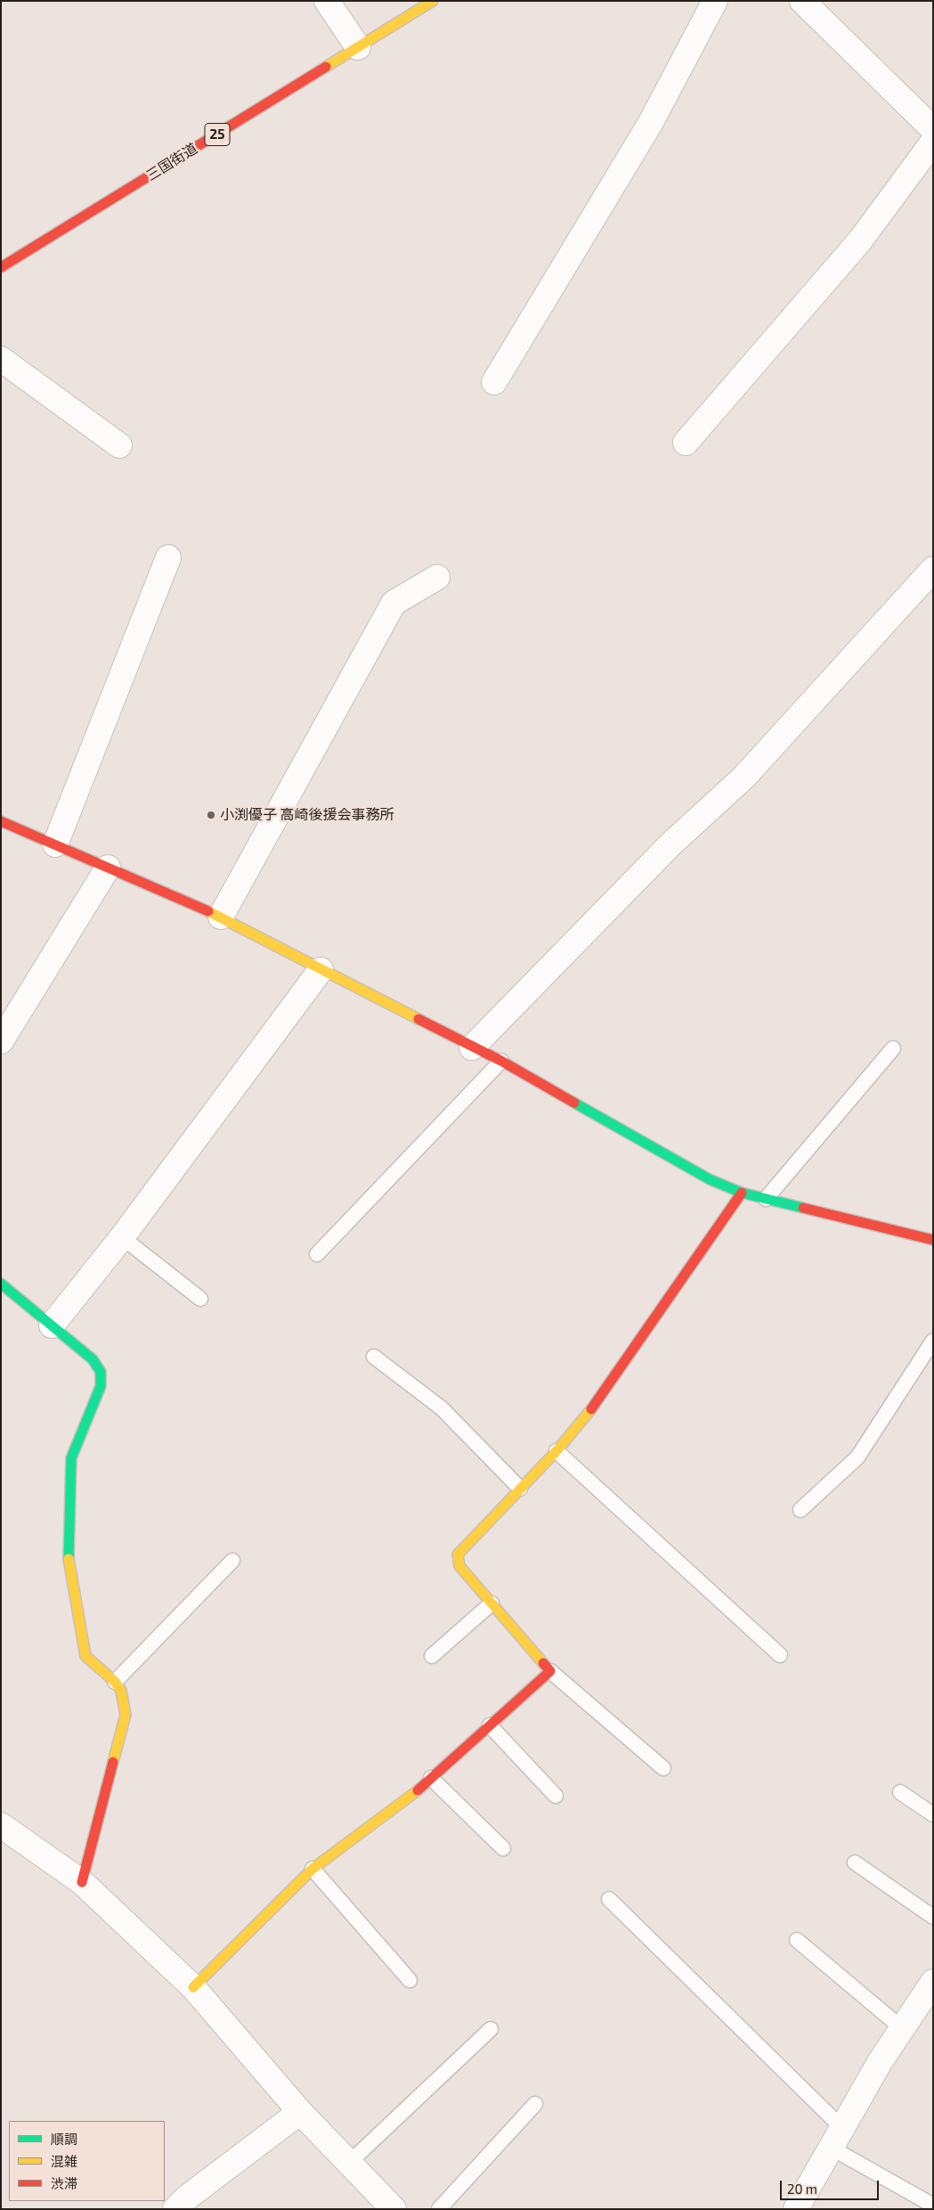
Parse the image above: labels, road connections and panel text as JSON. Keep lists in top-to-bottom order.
{
  "streets": {
    "street": ["25", "三国街道"]
  },
  "places": ["小渕優子 高崎後援会事務所"],
  "legend": ["順調", "混雑", "渋滞"],
  "scale_bar": "20 m"
}
